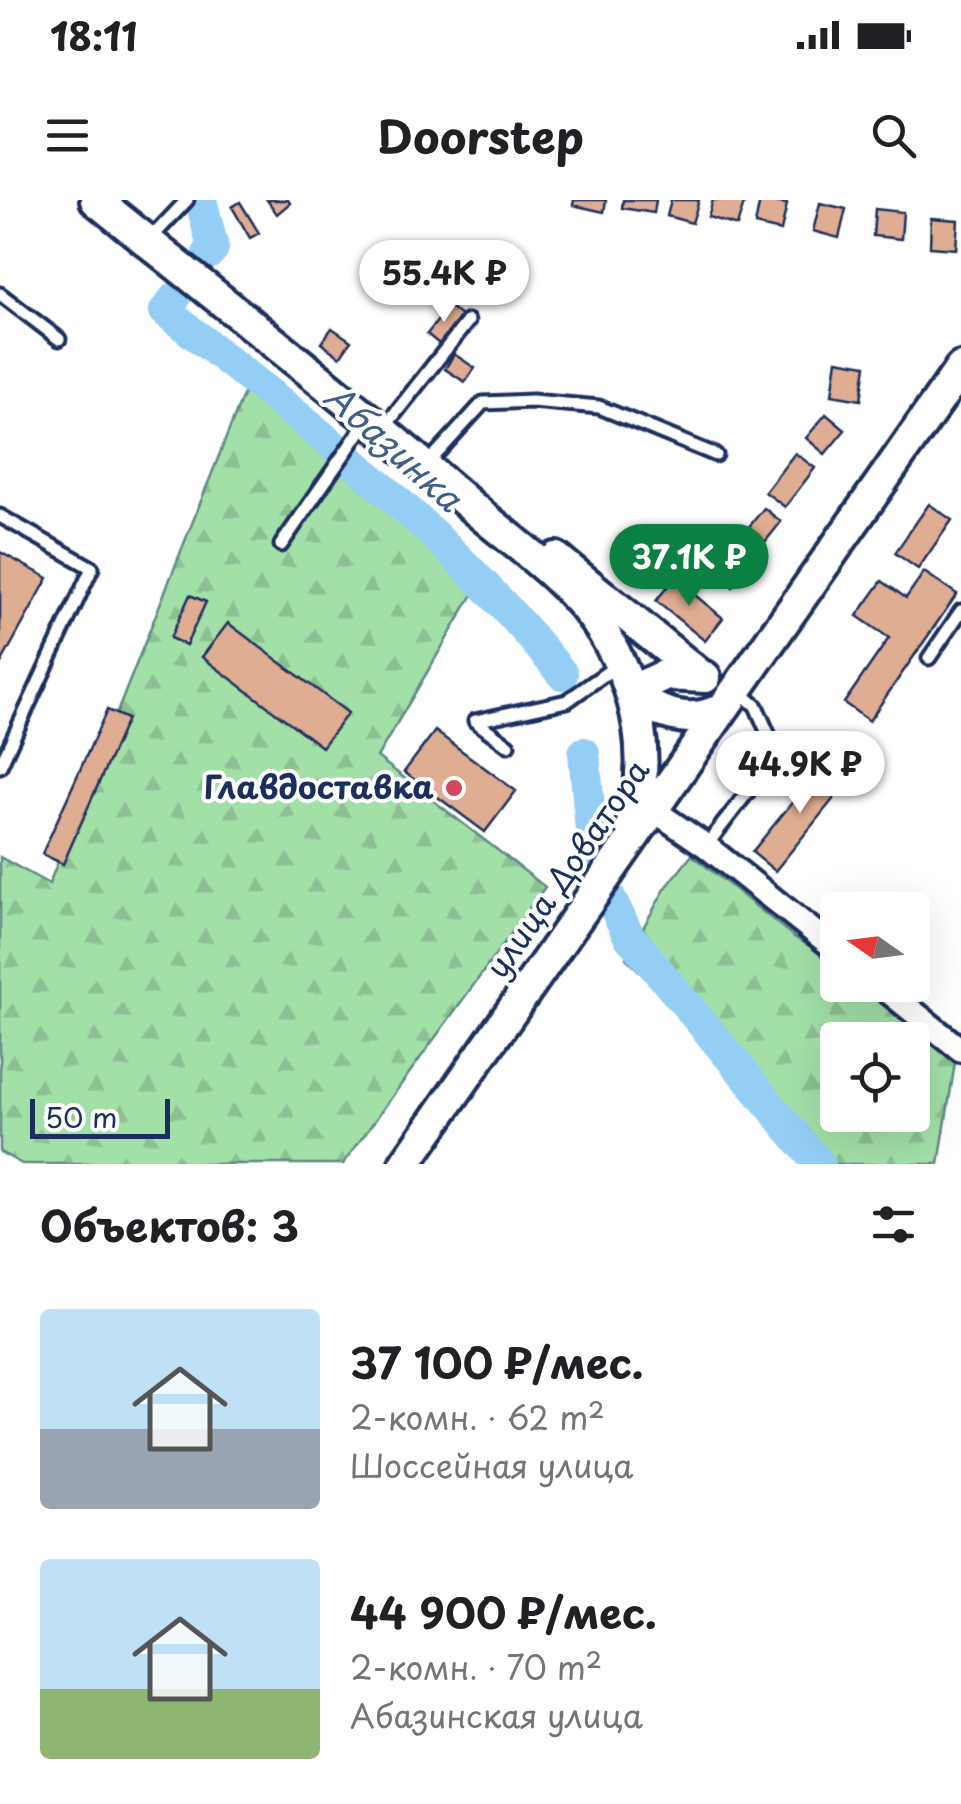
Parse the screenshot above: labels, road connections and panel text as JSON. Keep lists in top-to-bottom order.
{
  "streets": {
    "main road": ["улица Доватора"]
  },
  "water": ["Абазинка"],
  "places": ["Главдоставка"],
  "scale_bar": "50 m",
  "north": "left",
  "page": {
    "status": "18:11",
    "header": "Doorstep",
    "price": ["55.4K ₽", "37.1K ₽", "44.9K ₽"],
    "scale": "50 m",
    "heading": "Объектов: 3",
    "list": [
      {
        "name": "37 100 ₽/мес.",
        "note": "2-комн. · 62 m² · Шоссейная улица"
      },
      {
        "name": "44 900 ₽/мес.",
        "note": "2-комн. · 70 m² · Абазинская улица"
      }
    ]
  }
}
